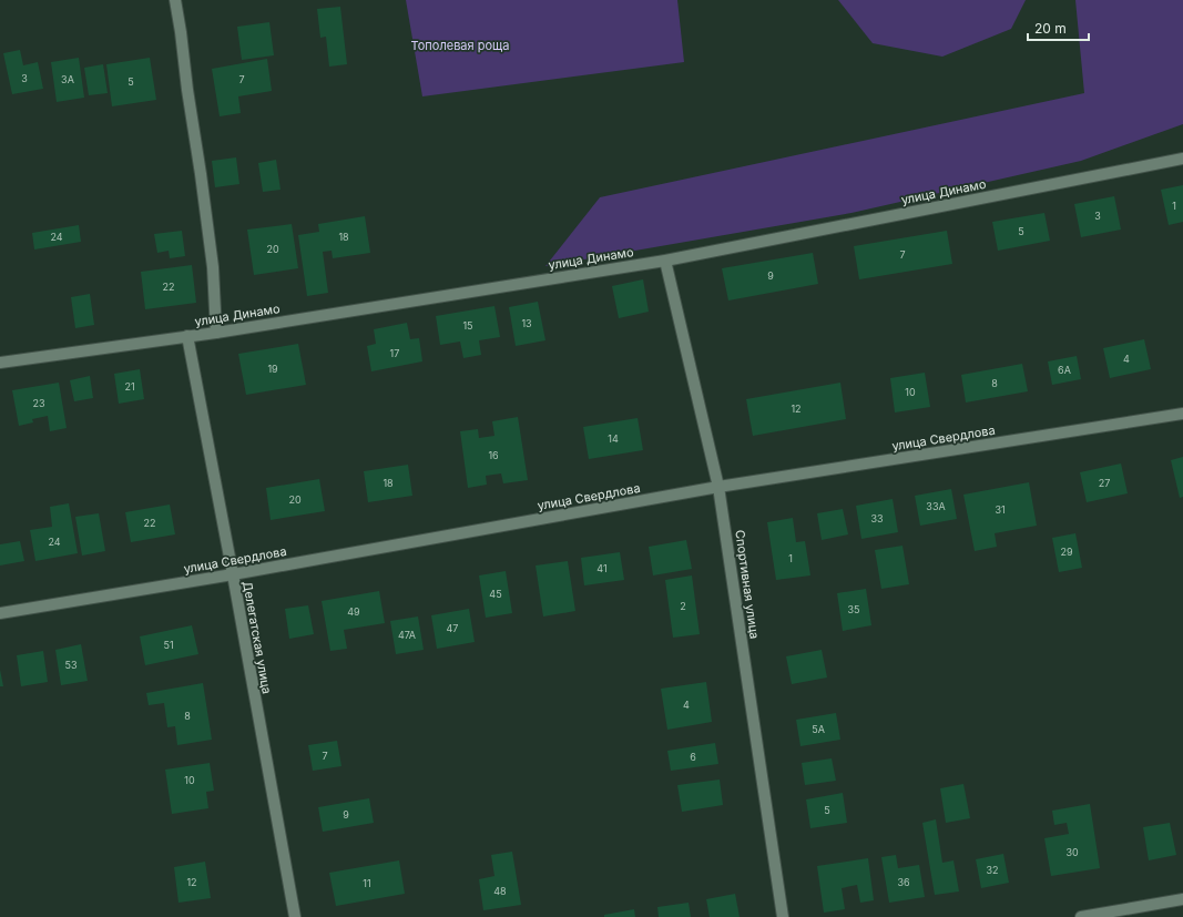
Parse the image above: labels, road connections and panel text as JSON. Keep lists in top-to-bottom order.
{
  "streets": {
    "street": [
      "улица Динамо",
      "улица Свердлова",
      "Спортивная улица",
      "Делегатская улица"
    ]
  },
  "crossings": [
    ["улица Динамо", "Спортивная улица"],
    ["улица Динамо", "Делегатская улица"],
    ["улица Свердлова", "Спортивная улица"],
    ["улица Свердлова", "Делегатская улица"]
  ],
  "parks": ["Тополевая роща"],
  "house_numbers": [
    "3",
    "3А",
    "7",
    "5",
    "1",
    "3",
    "5",
    "24",
    "18",
    "20",
    "7",
    "9",
    "22",
    "13",
    "15",
    "17",
    "4",
    "19",
    "6А",
    "8",
    "21",
    "10",
    "23",
    "12",
    "14",
    "16",
    "18",
    "27",
    "20",
    "33А",
    "31",
    "33",
    "22",
    "24",
    "29",
    "1",
    "41",
    "45",
    "2",
    "35",
    "49",
    "47",
    "47А",
    "51",
    "53",
    "4",
    "8",
    "5А",
    "7",
    "6",
    "10",
    "5",
    "9",
    "30",
    "32",
    "12",
    "36",
    "11",
    "48"
  ],
  "scale_bar": "20 m"
}
